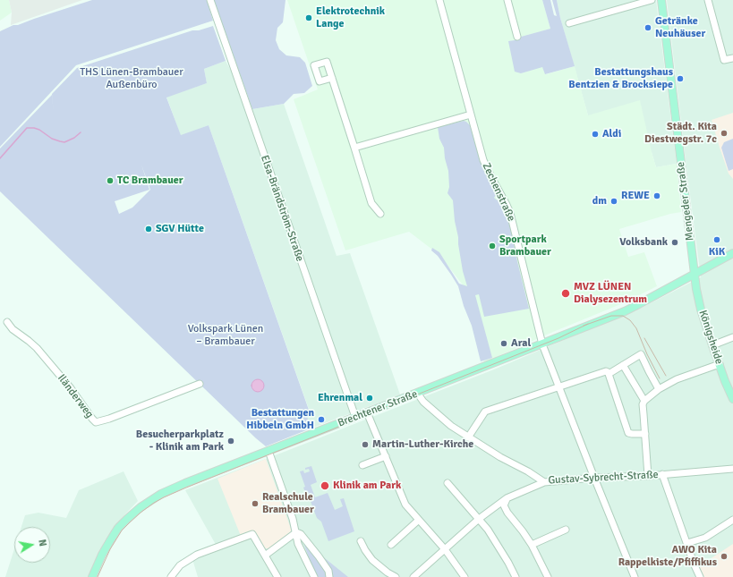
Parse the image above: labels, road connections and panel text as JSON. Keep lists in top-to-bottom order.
{
  "streets": {
    "main road": ["Mengeder Straße", "Königsheide", "Brechtener Straße"],
    "street": [
      "Zechenstraße",
      "Elsa-Brändström-Straße",
      "Iländerweg",
      "Gustav-Sybrecht-Straße"
    ]
  },
  "crossings": [
    ["Zechenstraße", "Brechtener Straße"],
    ["Zechenstraße", "Gustav-Sybrecht-Straße"],
    ["Mengeder Straße", "Königsheide"],
    ["Mengeder Straße", "Brechtener Straße"],
    ["Elsa-Brändström-Straße", "Brechtener Straße"],
    ["Königsheide", "Brechtener Straße"],
    ["Brechtener Straße", "Gustav-Sybrecht-Straße"]
  ],
  "parks": ["THS Lünen-Brambauer Außenbüro", "Volkspark Lünen – Brambauer"],
  "places": [
    "Elektrotechnik Lange",
    "Getränke Neuhäuser",
    "Bestattungshaus Bentzien & Brocksiepe",
    "Städt. Kita Diestwegstr. 7c",
    "Aldi",
    "TC Brambauer",
    "REWE",
    "dm",
    "SGV Hütte",
    "KiK",
    "Volksbank",
    "Sportpark Brambauer",
    "MVZ LÜNEN Dialysezentrum",
    "Aral",
    "Ehrenmal",
    "Bestattungen Hibbeln GmbH",
    "Besucherparkplatz - Klinik am Park",
    "Martin-Luther-Kirche",
    "Klinik am Park",
    "Realschule Brambauer",
    "AWO Kita Rappelkiste/Pfiffikus"
  ],
  "north": "right"
}
